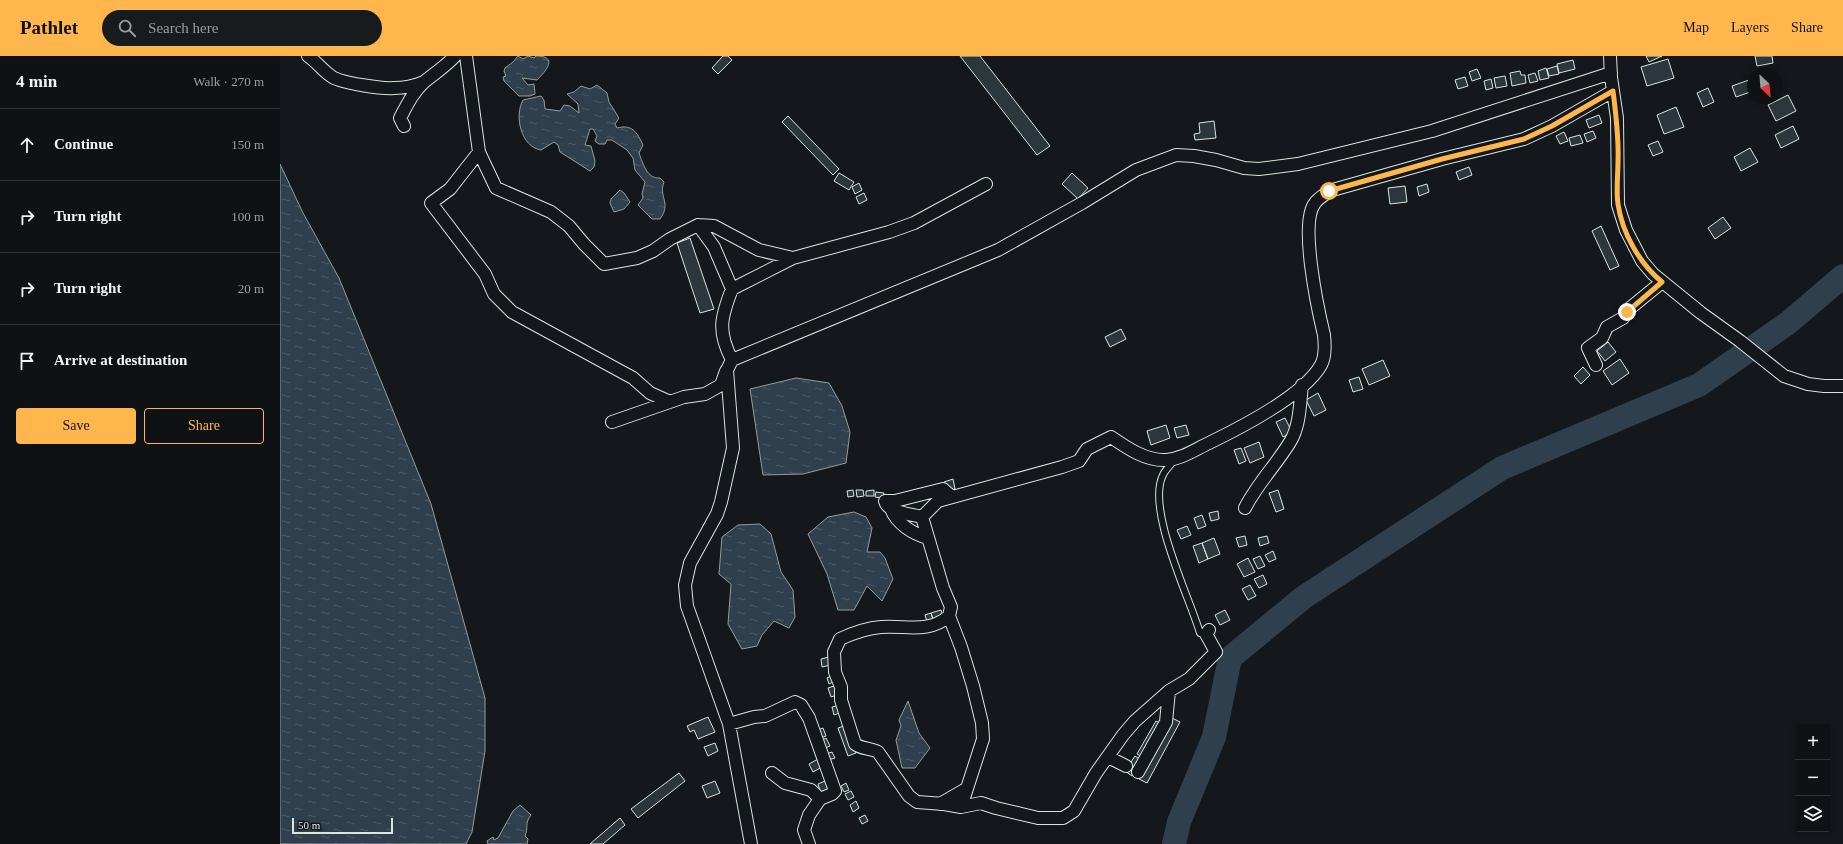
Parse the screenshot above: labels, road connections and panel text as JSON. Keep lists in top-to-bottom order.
{
  "scale_bar": "50 m",
  "north": "bottom right",
  "page": {
    "header": "Pathlet",
    "search": "Search here",
    "nav": ["Map", "Layers", "Share"],
    "heading": ["4 min", "Walk · 270 m"],
    "list": [
      ["Continue", "150 m"],
      ["Turn right", "100 m"],
      ["Turn right", "20 m"],
      "Arrive at destination"
    ],
    "buttons": ["Save", "Share"],
    "map_buttons": ["+", "−"],
    "scale": "50 m"
  }
}
